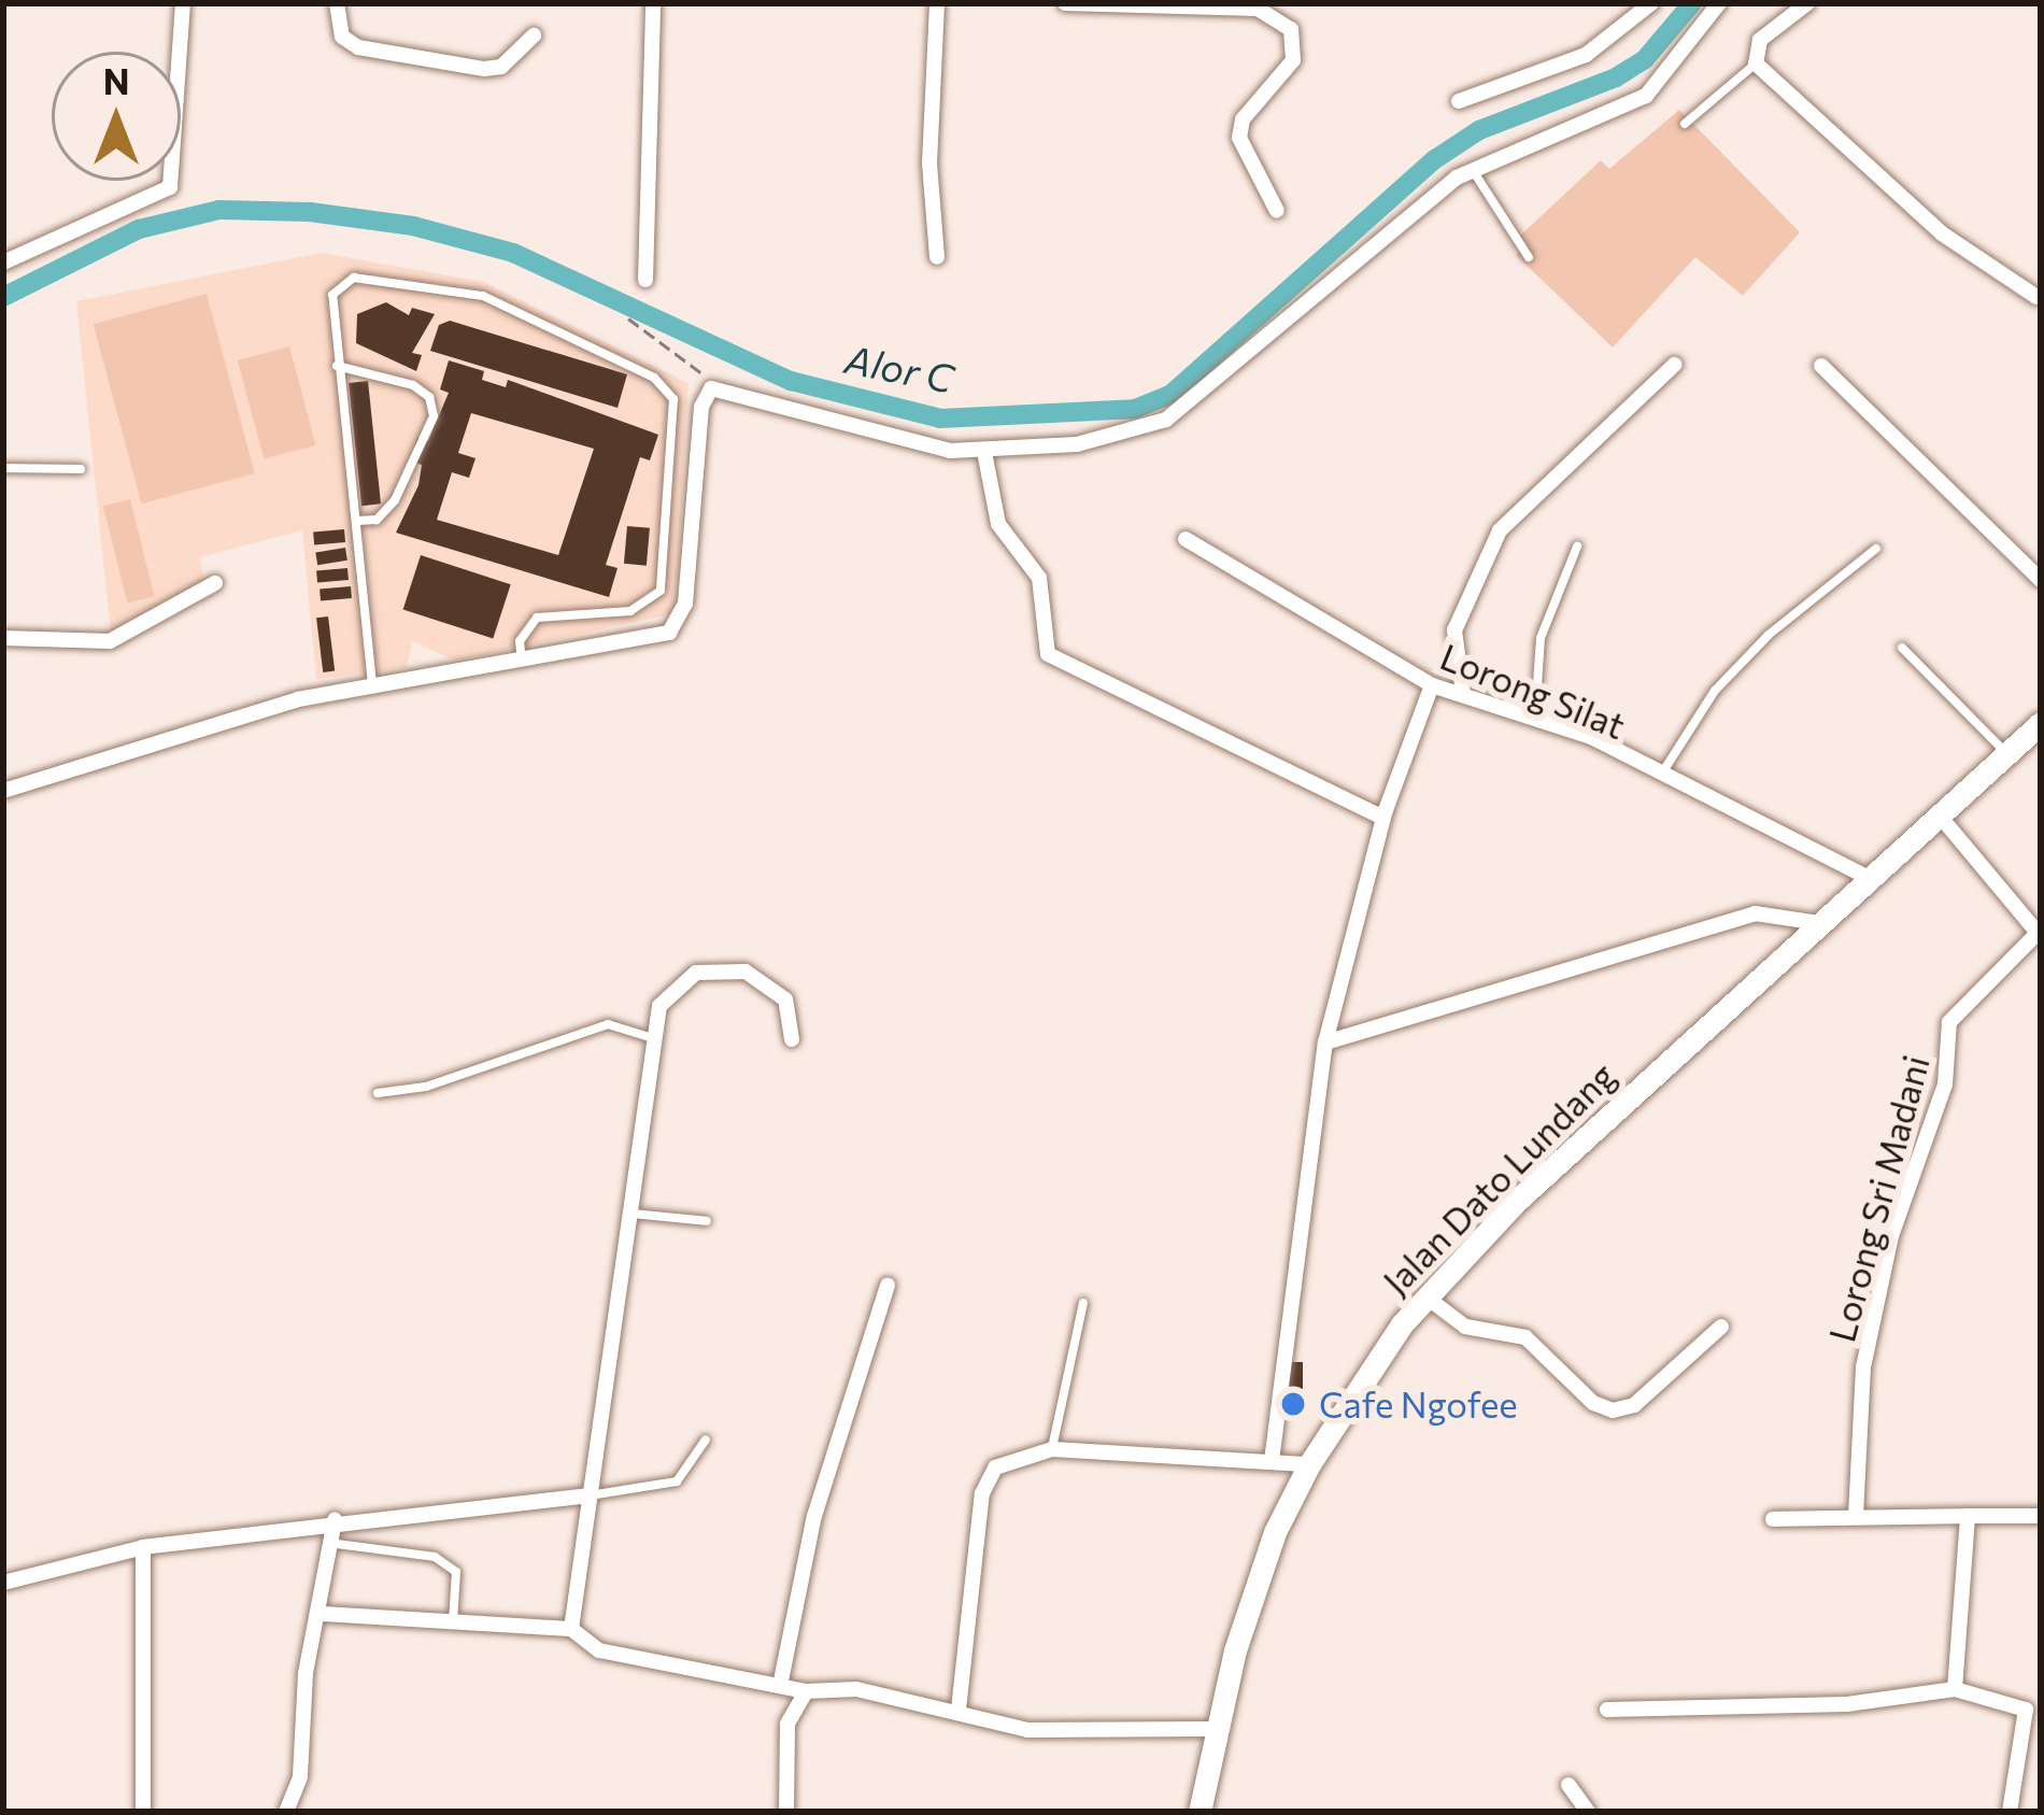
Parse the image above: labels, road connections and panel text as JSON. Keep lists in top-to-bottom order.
{
  "streets": {
    "main road": ["Jalan Dato Lundang"],
    "street": ["Lorong Silat", "Lorong Sri Madani"]
  },
  "crossings": [
    ["Lorong Silat", "Jalan Dato Lundang"],
    ["Jalan Dato Lundang", "Lorong Sri Madani"]
  ],
  "water": ["Alor C"],
  "places": ["Cafe Ngofee"],
  "north": "top"
}
